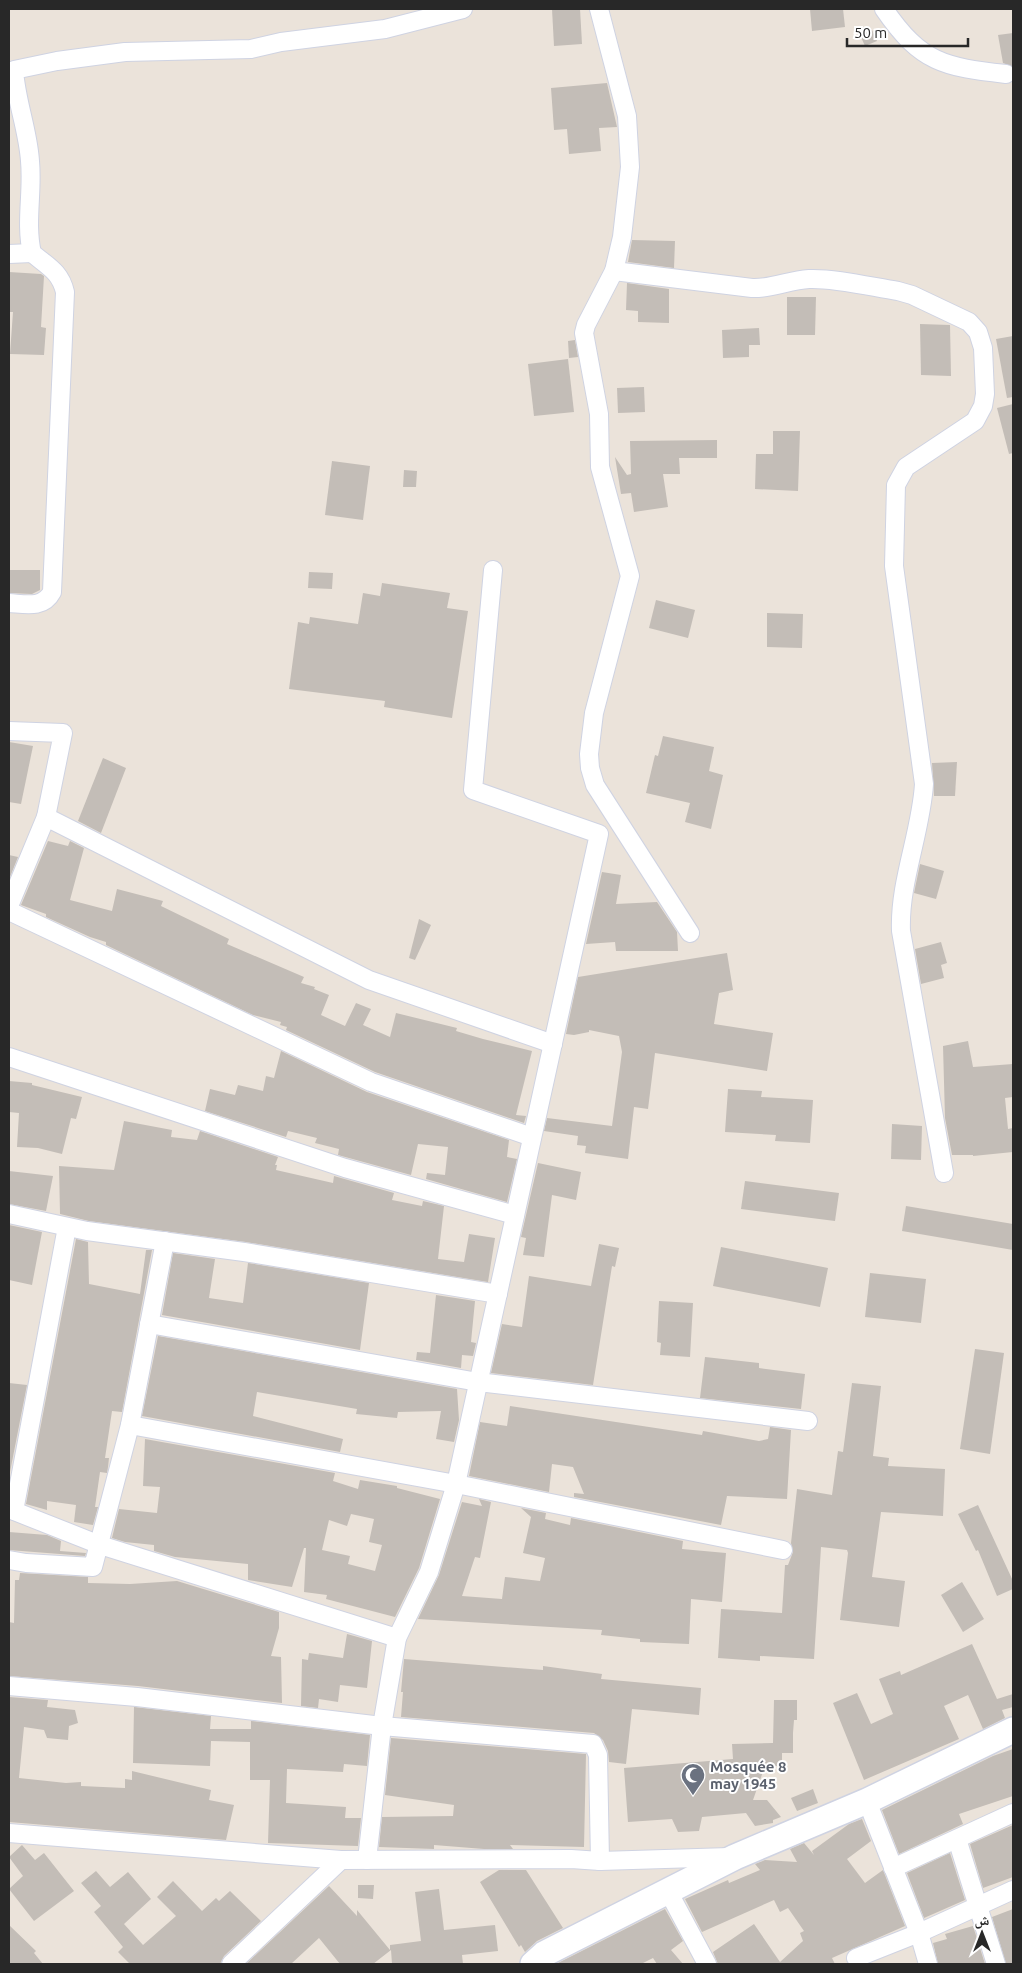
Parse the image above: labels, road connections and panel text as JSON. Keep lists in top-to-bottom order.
{
  "places": {
    "mosque": ["Mosquée 8 may 1945"]
  },
  "scale_bar": "50 m",
  "north": "top"
}
